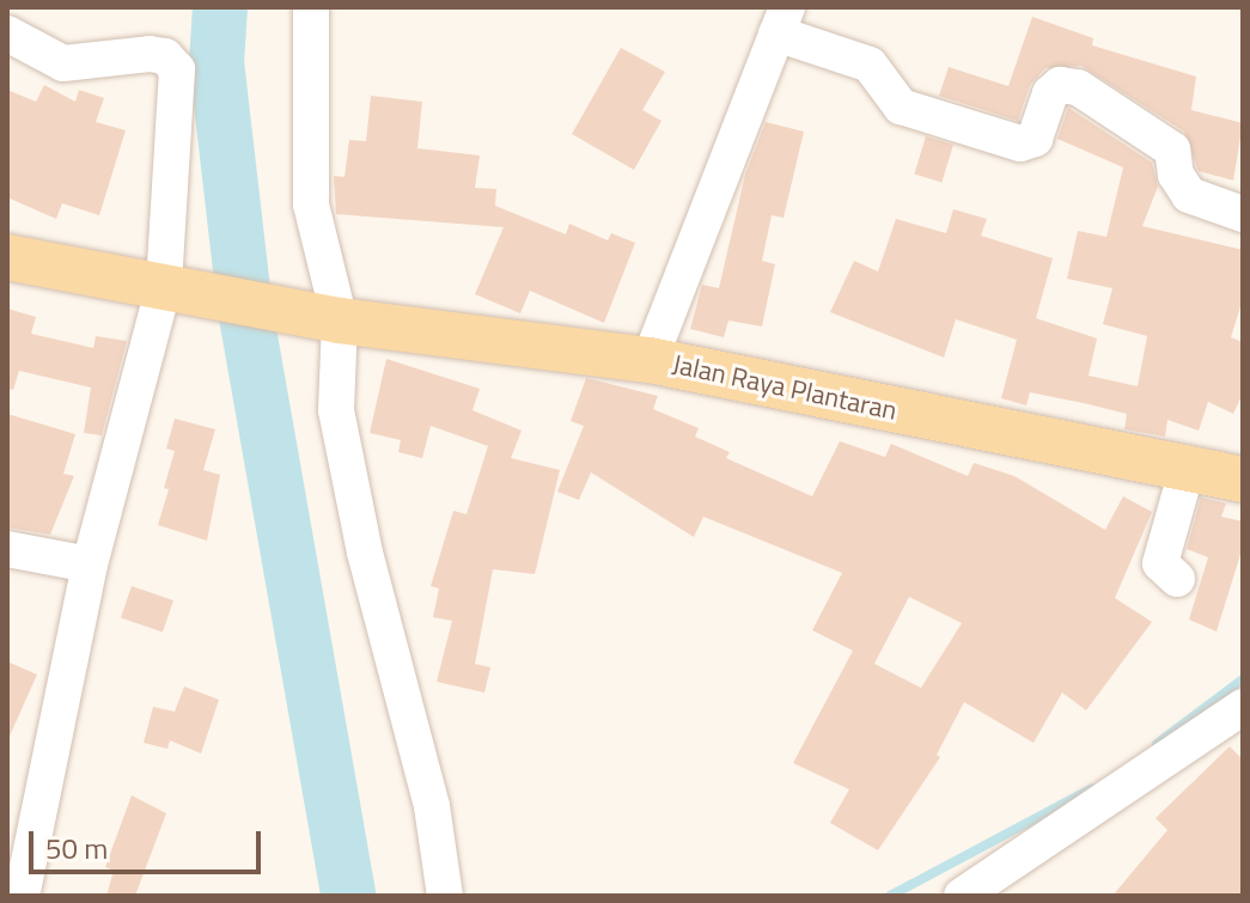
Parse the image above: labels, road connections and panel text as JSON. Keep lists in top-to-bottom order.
{
  "streets": {
    "main road": ["Jalan Raya Plantaran"]
  },
  "scale_bar": "50 m"
}
